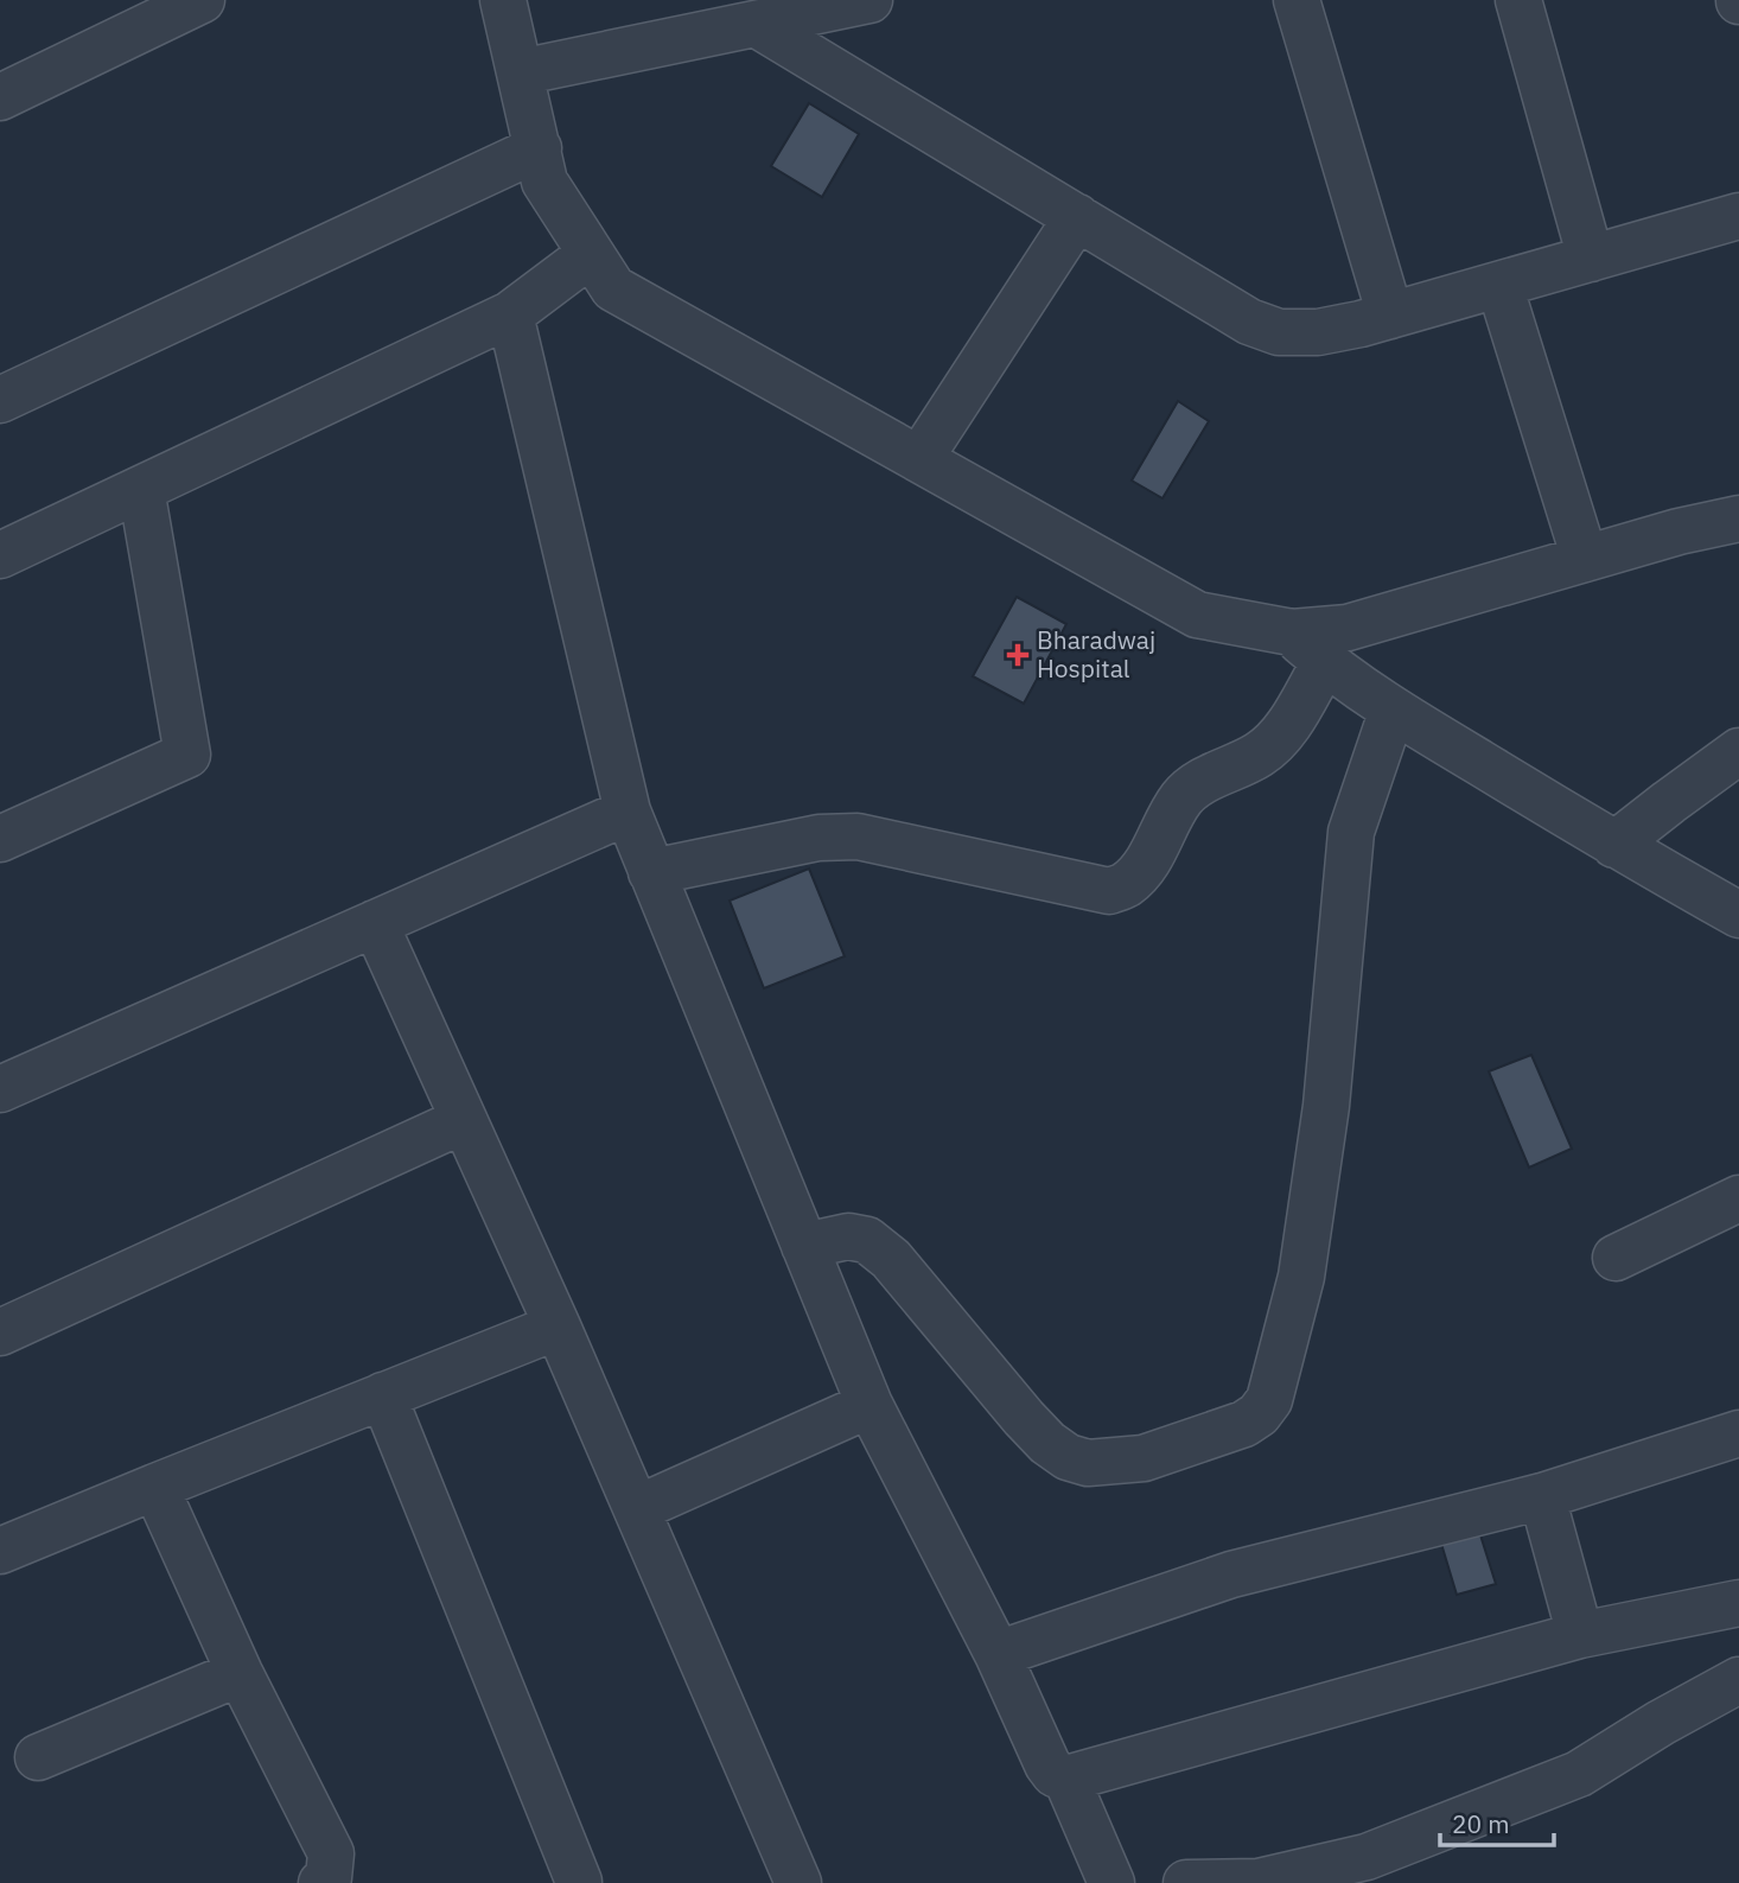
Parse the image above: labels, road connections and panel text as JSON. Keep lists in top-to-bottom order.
{
  "places": {
    "health": ["Bharadwaj Hospital"]
  },
  "scale_bar": "20 m"
}
